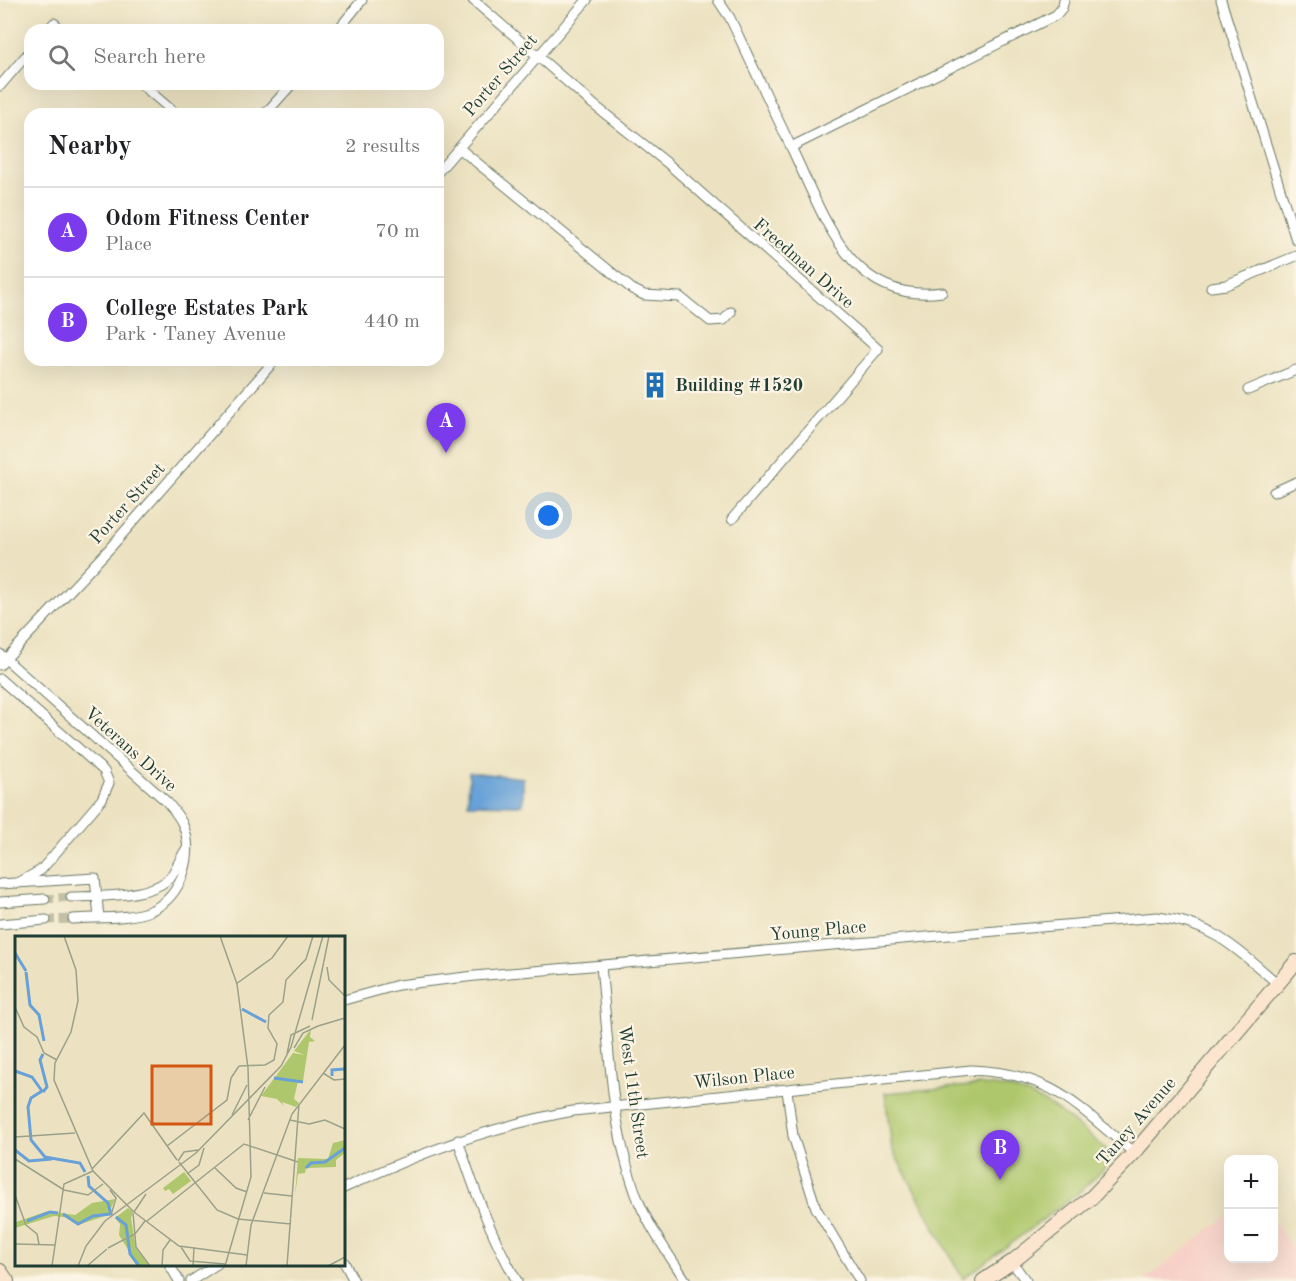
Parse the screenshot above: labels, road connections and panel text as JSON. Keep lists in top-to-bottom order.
{
  "streets": {
    "street": [
      "Porter Street",
      "Freedman Drive",
      "Veterans Drive",
      "Young Place",
      "Wilson Place",
      "West 11th Street",
      "Taney Avenue"
    ]
  },
  "crossings": [
    ["Porter Street", "Freedman Drive"],
    ["Porter Street", "Veterans Drive"],
    ["Young Place", "West 11th Street"],
    ["Young Place", "Taney Avenue"],
    ["Wilson Place", "West 11th Street"],
    ["Wilson Place", "Taney Avenue"]
  ],
  "places": {
    "building": ["Building #1520"]
  },
  "page": {
    "search": "Search here",
    "heading": ["Nearby", "2 results"],
    "list": [
      {
        "mark": "A",
        "name": "Odom Fitness Center",
        "note": "Place",
        "value": "70 m"
      },
      {
        "mark": "B",
        "name": "College Estates Park",
        "note": "Park · Taney Avenue",
        "value": "440 m"
      }
    ],
    "pins": ["A", "B"],
    "map_buttons": ["+", "−"]
  }
}
